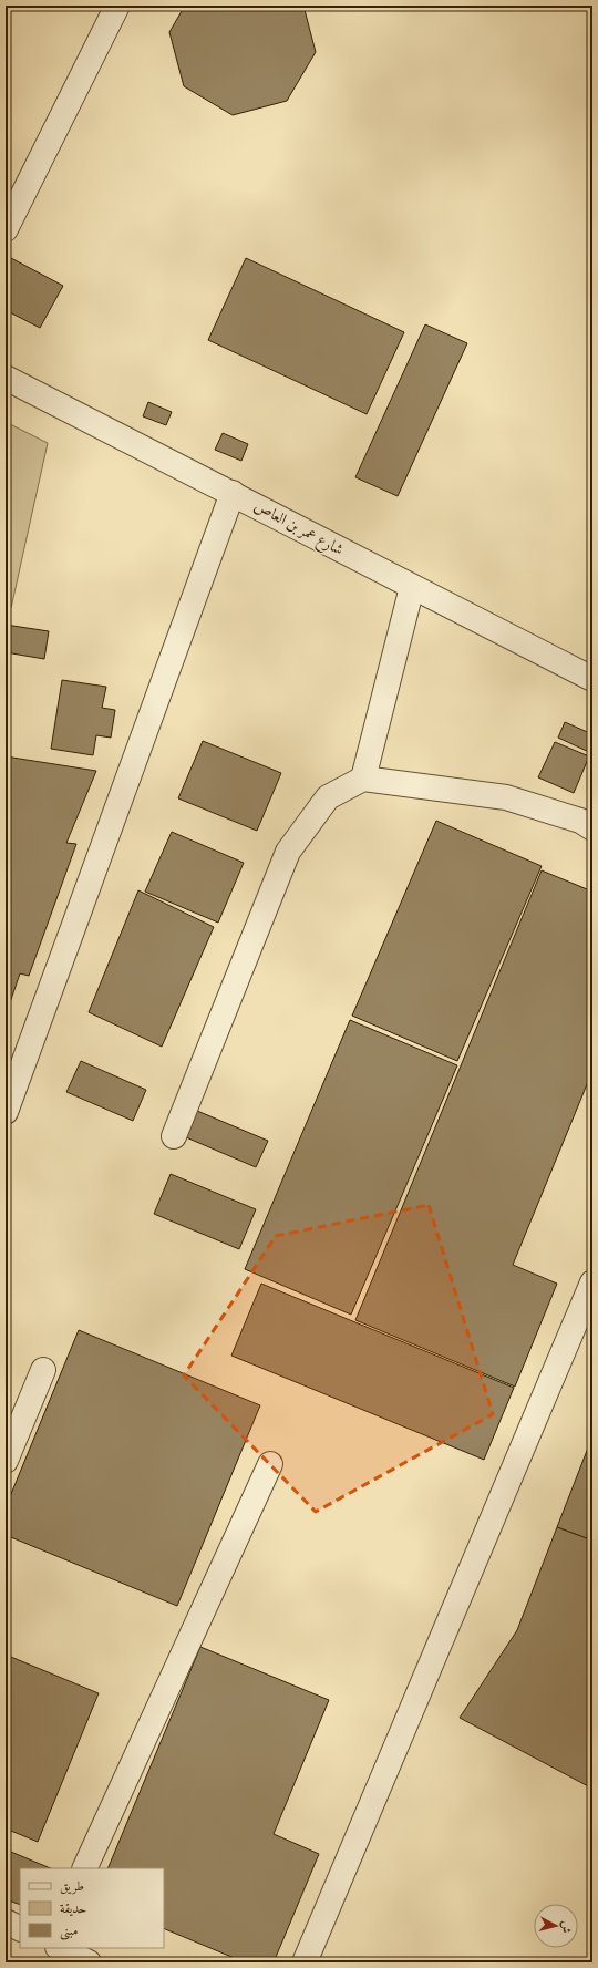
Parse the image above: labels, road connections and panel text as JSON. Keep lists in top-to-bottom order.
{
  "streets": {
    "street": ["شارع عمر بن العاص"]
  },
  "legend": ["طريق", "حديقة", "مبنى"],
  "north": "right"
}
